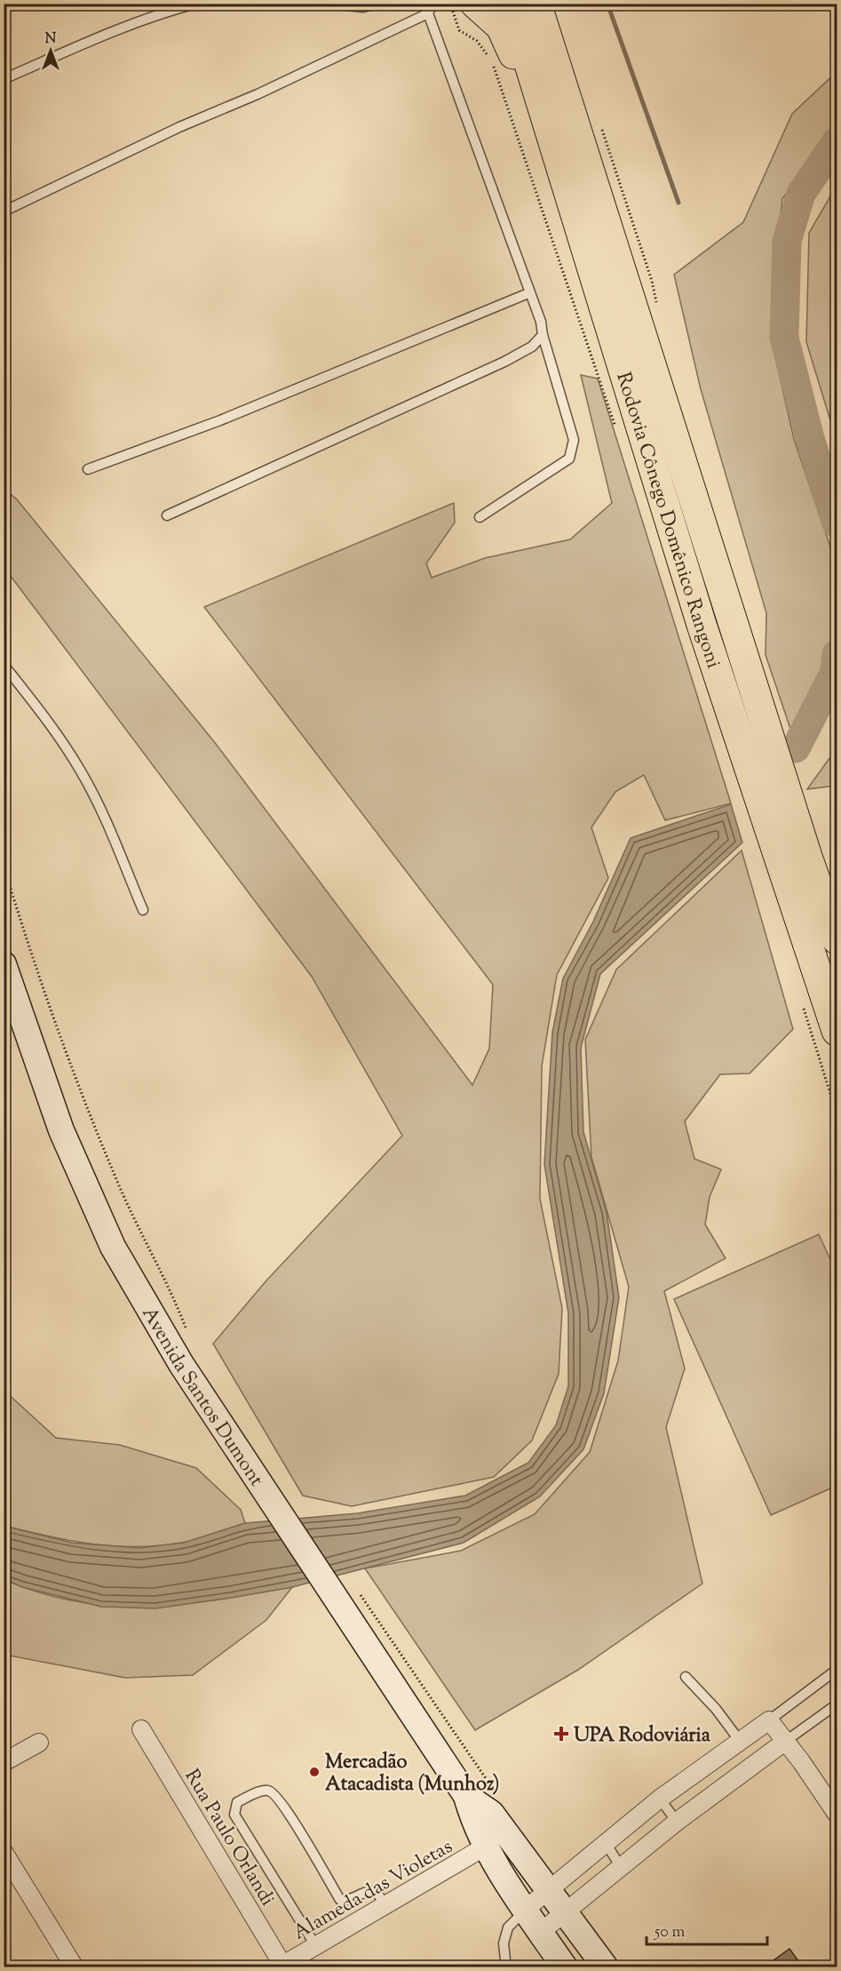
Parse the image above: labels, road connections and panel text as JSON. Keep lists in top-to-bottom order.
{
  "streets": {
    "highway": ["Rodovia Cônego Domênico Rangoni"],
    "main road": ["Avenida Santos Dumont"],
    "street": ["Rua Paulo Orlandi", "Alameda das Violetas"]
  },
  "crossings": [
    ["Avenida Santos Dumont", "Alameda das Violetas"],
    ["Rua Paulo Orlandi", "Alameda das Violetas"]
  ],
  "places": {
    "health": ["UPA Rodoviária"],
    "other": ["Mercadão Atacadista (Munhoz)"]
  },
  "scale_bar": "50 m",
  "north": "top"
}
